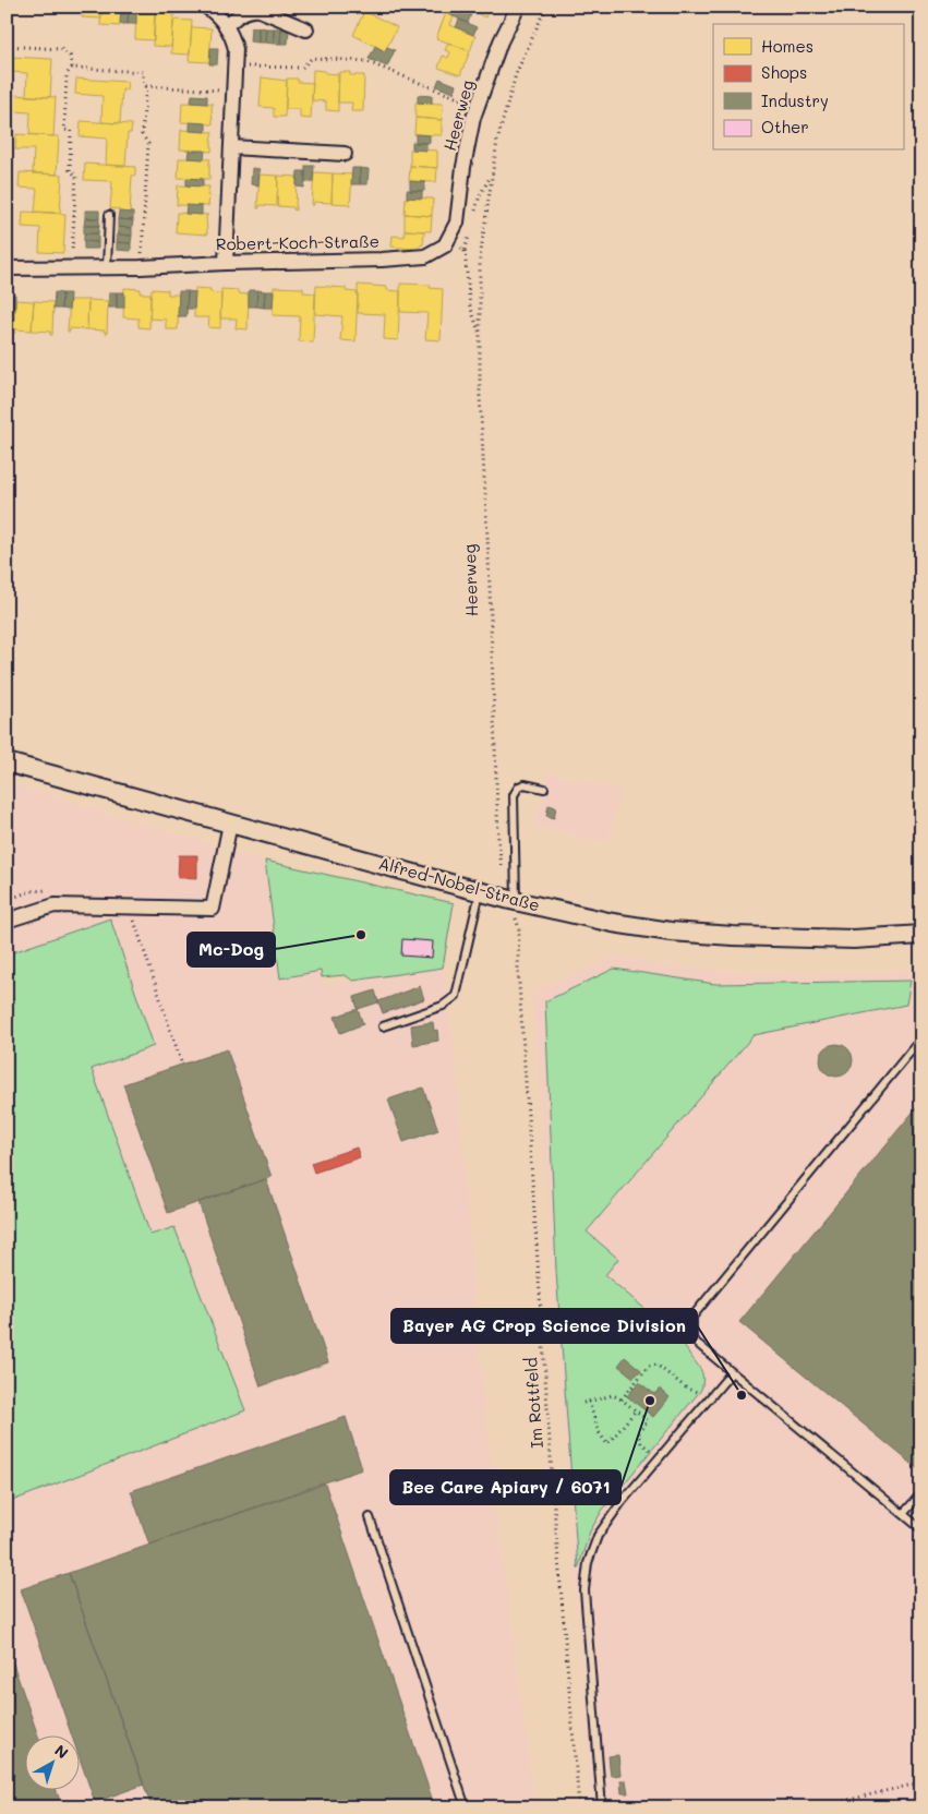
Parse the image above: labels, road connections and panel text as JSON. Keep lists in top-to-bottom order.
{
  "streets": {
    "street": ["Heerweg", "Robert-Koch-Straße", "Alfred-Nobel-Straße"],
    "path": ["Im Rottfeld"]
  },
  "crossings": [
    ["Heerweg", "Robert-Koch-Straße"],
    ["Alfred-Nobel-Straße", "Im Rottfeld"]
  ],
  "places": ["Mc-Dog", "Bayer AG Crop Science Division", "Bee Care Apiary / 6071"],
  "legend": [
    "Homes",
    "Shops",
    "Industry",
    "Other"
  ],
  "north": "top right"
}
